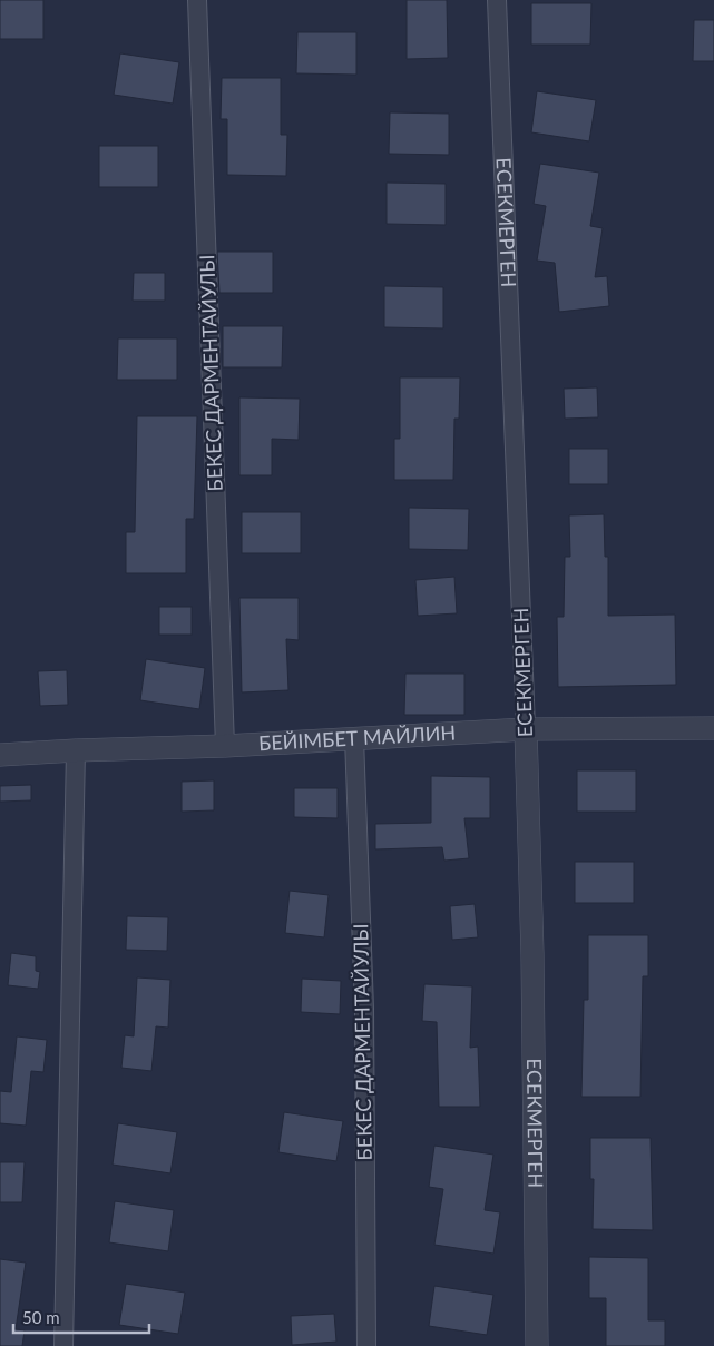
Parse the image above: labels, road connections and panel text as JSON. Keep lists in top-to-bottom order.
{
  "streets": {
    "street": ["EСЕКМЕРГЕН", "БЕКЕС ДАРМЕНТАЙУЛЫ", "БЕЙІМБЕТ МАЙЛИН"]
  },
  "crossings": [
    ["EСЕКМЕРГЕН", "БЕЙІМБЕТ МАЙЛИН"],
    ["БЕКЕС ДАРМЕНТАЙУЛЫ", "БЕЙІМБЕТ МАЙЛИН"]
  ],
  "scale_bar": "50 m"
}
